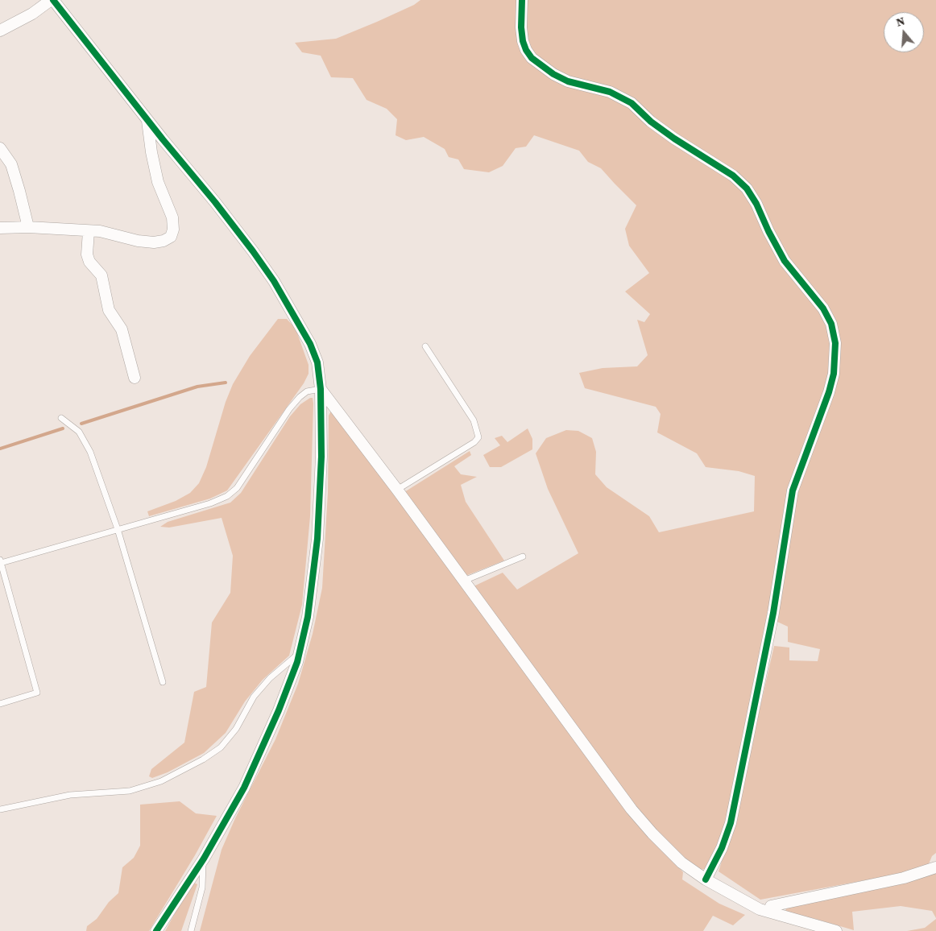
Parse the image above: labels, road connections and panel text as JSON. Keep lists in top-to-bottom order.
{
  "north": "top"
}
